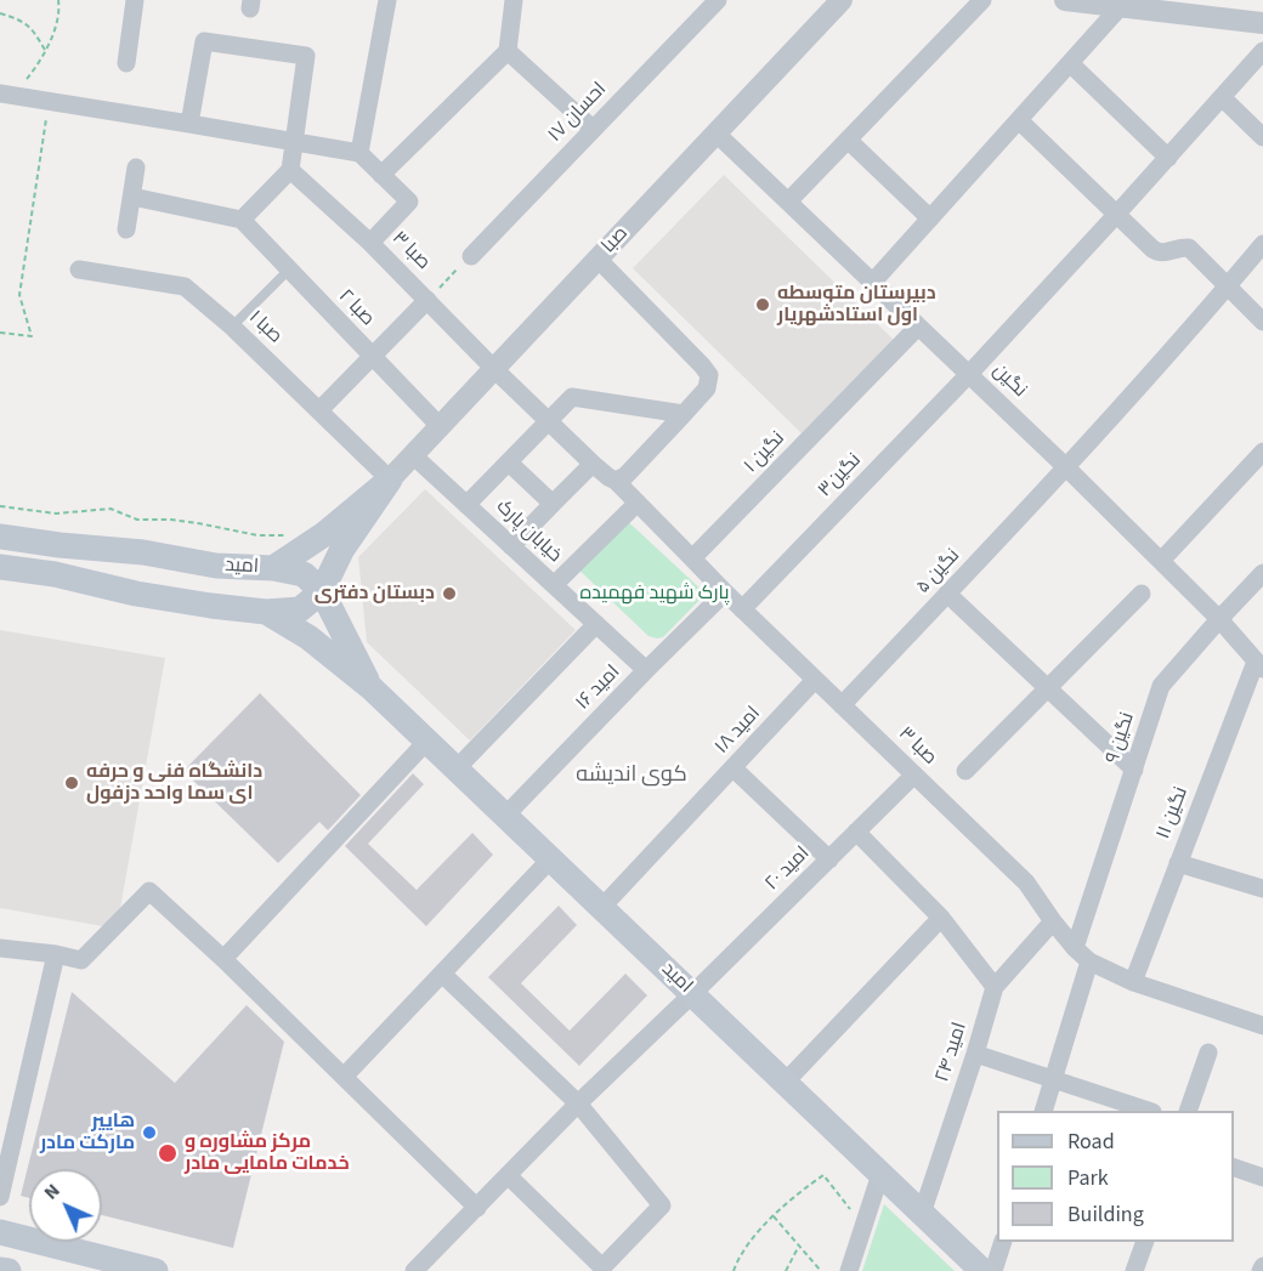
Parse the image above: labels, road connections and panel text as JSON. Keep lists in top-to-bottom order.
{
  "streets": {
    "main road": ["امید"],
    "street": [
      "احسان ۱۷",
      "صبا",
      "صبا ۳",
      "صبا ۲",
      "صبا ۱",
      "نگین",
      "نگین ۱",
      "نگین۳",
      "خیابان پارک",
      "نگین ۵",
      "امید ۱۶",
      "امید ۱۸",
      "نگین ۹",
      "نگین ۱۱",
      "امید ۲۰",
      "امید ۲۴"
    ]
  },
  "crossings": [
    ["صبا", "صبا ۳"],
    ["صبا", "صبا ۲"],
    ["صبا", "صبا ۱"],
    ["صبا", "نگین"],
    ["صبا", "خیابان پارک"],
    ["صبا ۳", "نگین ۱"],
    ["صبا ۳", "نگین۳"],
    ["صبا ۳", "نگین ۵"],
    ["صبا ۳", "امید ۱۸"],
    ["صبا ۳", "نگین ۹"],
    ["صبا ۳", "نگین ۱۱"],
    ["صبا ۳", "امید ۲۰"],
    ["صبا ۳", "امید ۲۴"],
    ["نگین", "نگین ۱"],
    ["نگین", "نگین۳"],
    ["نگین", "نگین ۵"],
    ["نگین", "نگین ۹"],
    ["نگین", "نگین ۱۱"],
    ["خیابان پارک", "امید ۱۶"],
    ["امید", "امید ۱۶"],
    ["امید", "امید ۱۸"],
    ["امید", "امید ۲۰"],
    ["امید", "امید ۲۴"]
  ],
  "districts": ["کوی اندیشه"],
  "parks": ["پارک شهید فهمیده"],
  "places": [
    "دبیرستان متوسطه اول استادشهریار",
    "دبستان دفتری",
    "دانشگاه فنی و حرفه ای سما واحد دزفول",
    "هایپر مارکت مادر",
    "مرکز مشاوره و خدمات مامایی مادر"
  ],
  "legend": ["Road", "Park", "Building"],
  "north": "top left"
}
